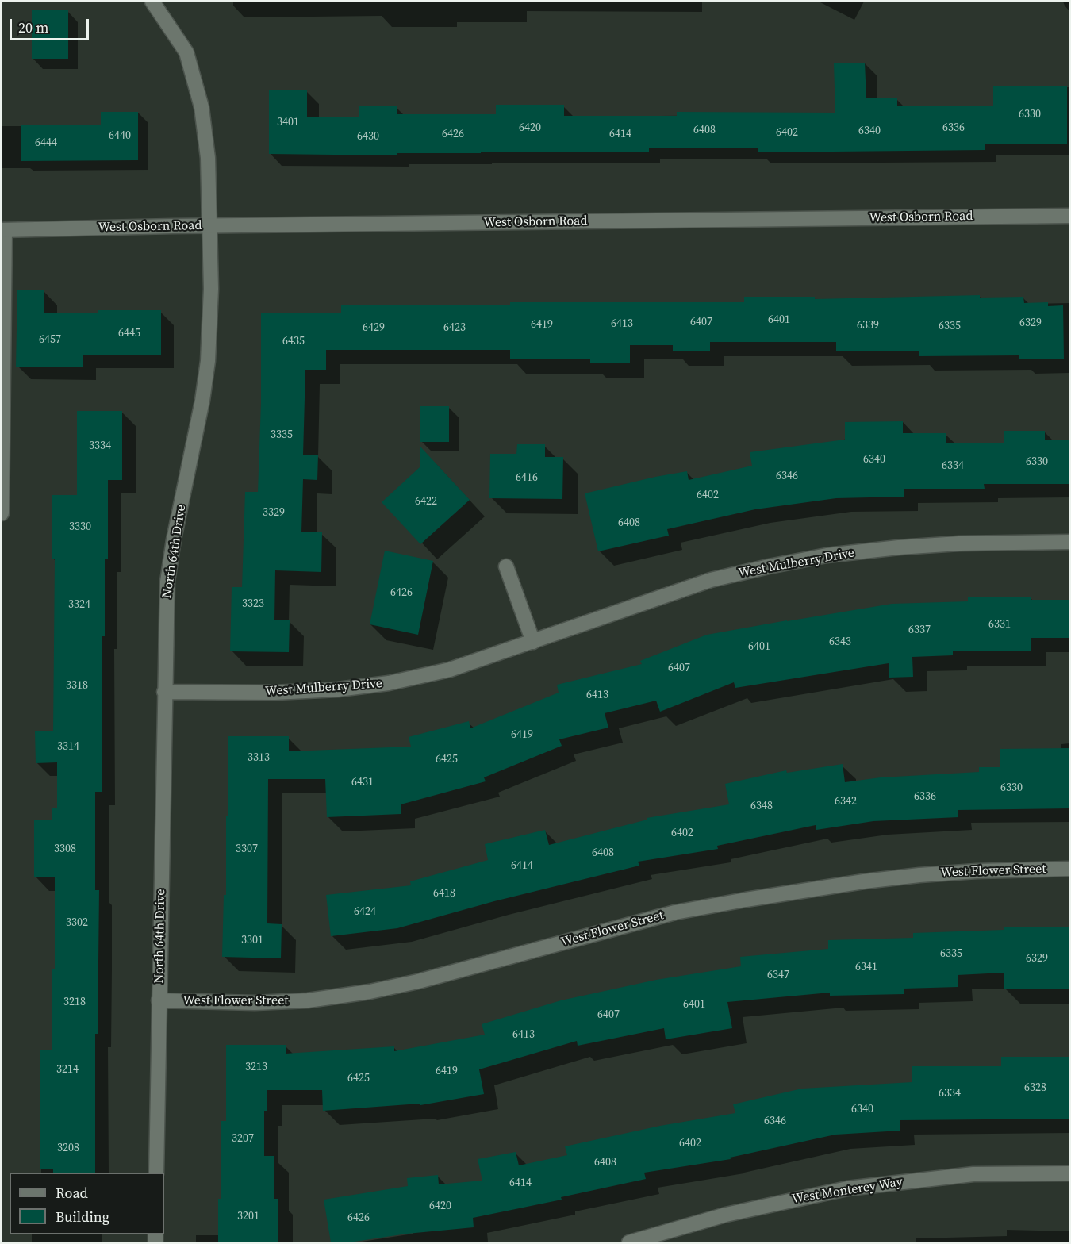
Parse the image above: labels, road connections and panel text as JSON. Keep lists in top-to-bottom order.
{
  "streets": {
    "street": [
      "West Osborn Road",
      "North 64th Drive",
      "West Mulberry Drive",
      "West Flower Street",
      "West Monterey Way"
    ]
  },
  "crossings": [
    ["West Osborn Road", "North 64th Drive"],
    ["North 64th Drive", "West Mulberry Drive"],
    ["North 64th Drive", "West Flower Street"]
  ],
  "house_numbers": [
    "6330",
    "3401",
    "6420",
    "6336",
    "6408",
    "6340",
    "6402",
    "6426",
    "6414",
    "6440",
    "6430",
    "6444",
    "6401",
    "6407",
    "6329",
    "6413",
    "6419",
    "6339",
    "6335",
    "6429",
    "6423",
    "6445",
    "6457",
    "6435",
    "3335",
    "3334",
    "6340",
    "6330",
    "6334",
    "6346",
    "6416",
    "6402",
    "6422",
    "3329",
    "6408",
    "3330",
    "6426",
    "3323",
    "3324",
    "6331",
    "6337",
    "6343",
    "6401",
    "6407",
    "3318",
    "6413",
    "6419",
    "3314",
    "3313",
    "6425",
    "6431",
    "6330",
    "6336",
    "6342",
    "6348",
    "6402",
    "3308",
    "3307",
    "6408",
    "6414",
    "6418",
    "6424",
    "3302",
    "3301",
    "6335",
    "6329",
    "6341",
    "6347",
    "3218",
    "6401",
    "6407",
    "6413",
    "3213",
    "3214",
    "6419",
    "6425",
    "6328",
    "6334",
    "6340",
    "6346",
    "3207",
    "6402",
    "3208",
    "6408",
    "6414",
    "6420",
    "3201",
    "6426"
  ],
  "legend": ["Road", "Building"],
  "scale_bar": "20 m"
}
